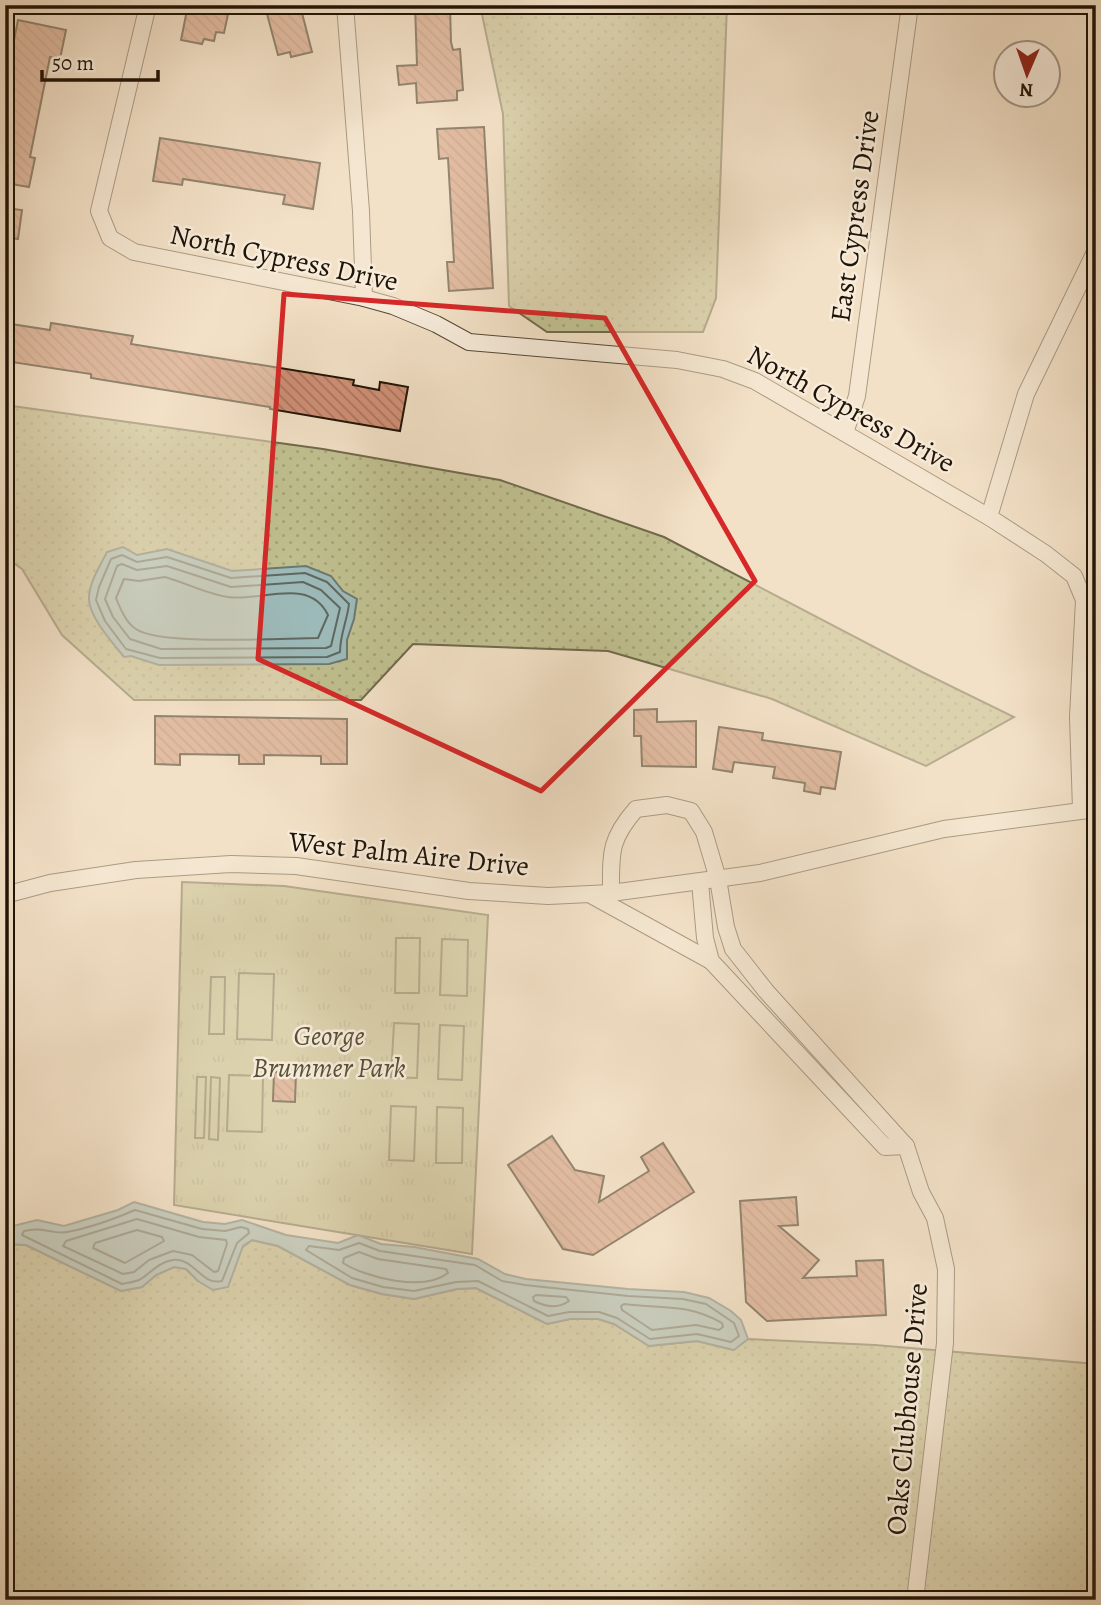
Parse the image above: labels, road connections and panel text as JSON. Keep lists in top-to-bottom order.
{
  "streets": {
    "street": [
      "East Cypress Drive",
      "North Cypress Drive",
      "West Palm Aire Drive",
      "Oaks Clubhouse Drive"
    ]
  },
  "crossings": [
    ["East Cypress Drive", "North Cypress Drive"],
    ["North Cypress Drive", "West Palm Aire Drive"],
    ["West Palm Aire Drive", "Oaks Clubhouse Drive"]
  ],
  "parks": ["George Brummer Park"],
  "scale_bar": "50 m",
  "north": "bottom"
}
